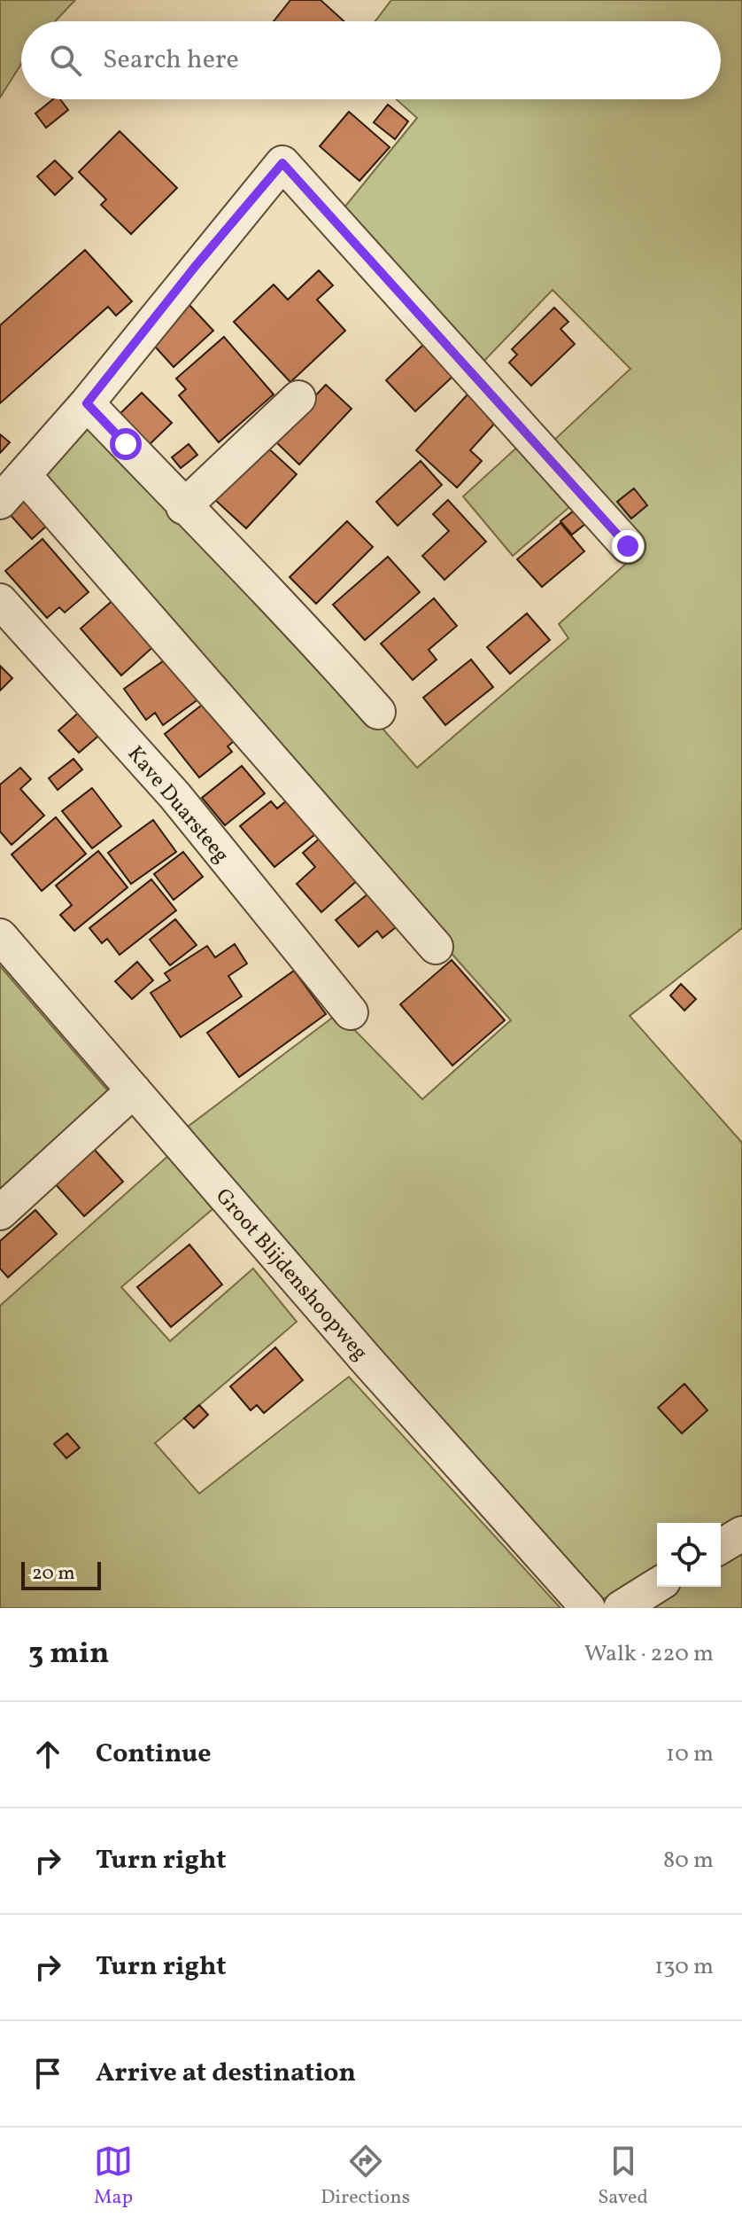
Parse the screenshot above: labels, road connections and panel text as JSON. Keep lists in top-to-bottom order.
{
  "streets": {
    "street": ["Kave Duarsteeg", "Groot Blijdenshoopweg"]
  },
  "scale_bar": "20 m",
  "page": {
    "search": "Search here",
    "scale": "20 m",
    "heading": ["3 min", "Walk · 220 m"],
    "list": [
      ["Continue", "10 m"],
      ["Turn right", "80 m"],
      ["Turn right", "130 m"],
      "Arrive at destination"
    ],
    "nav": ["Map", "Directions", "Saved"]
  }
}
